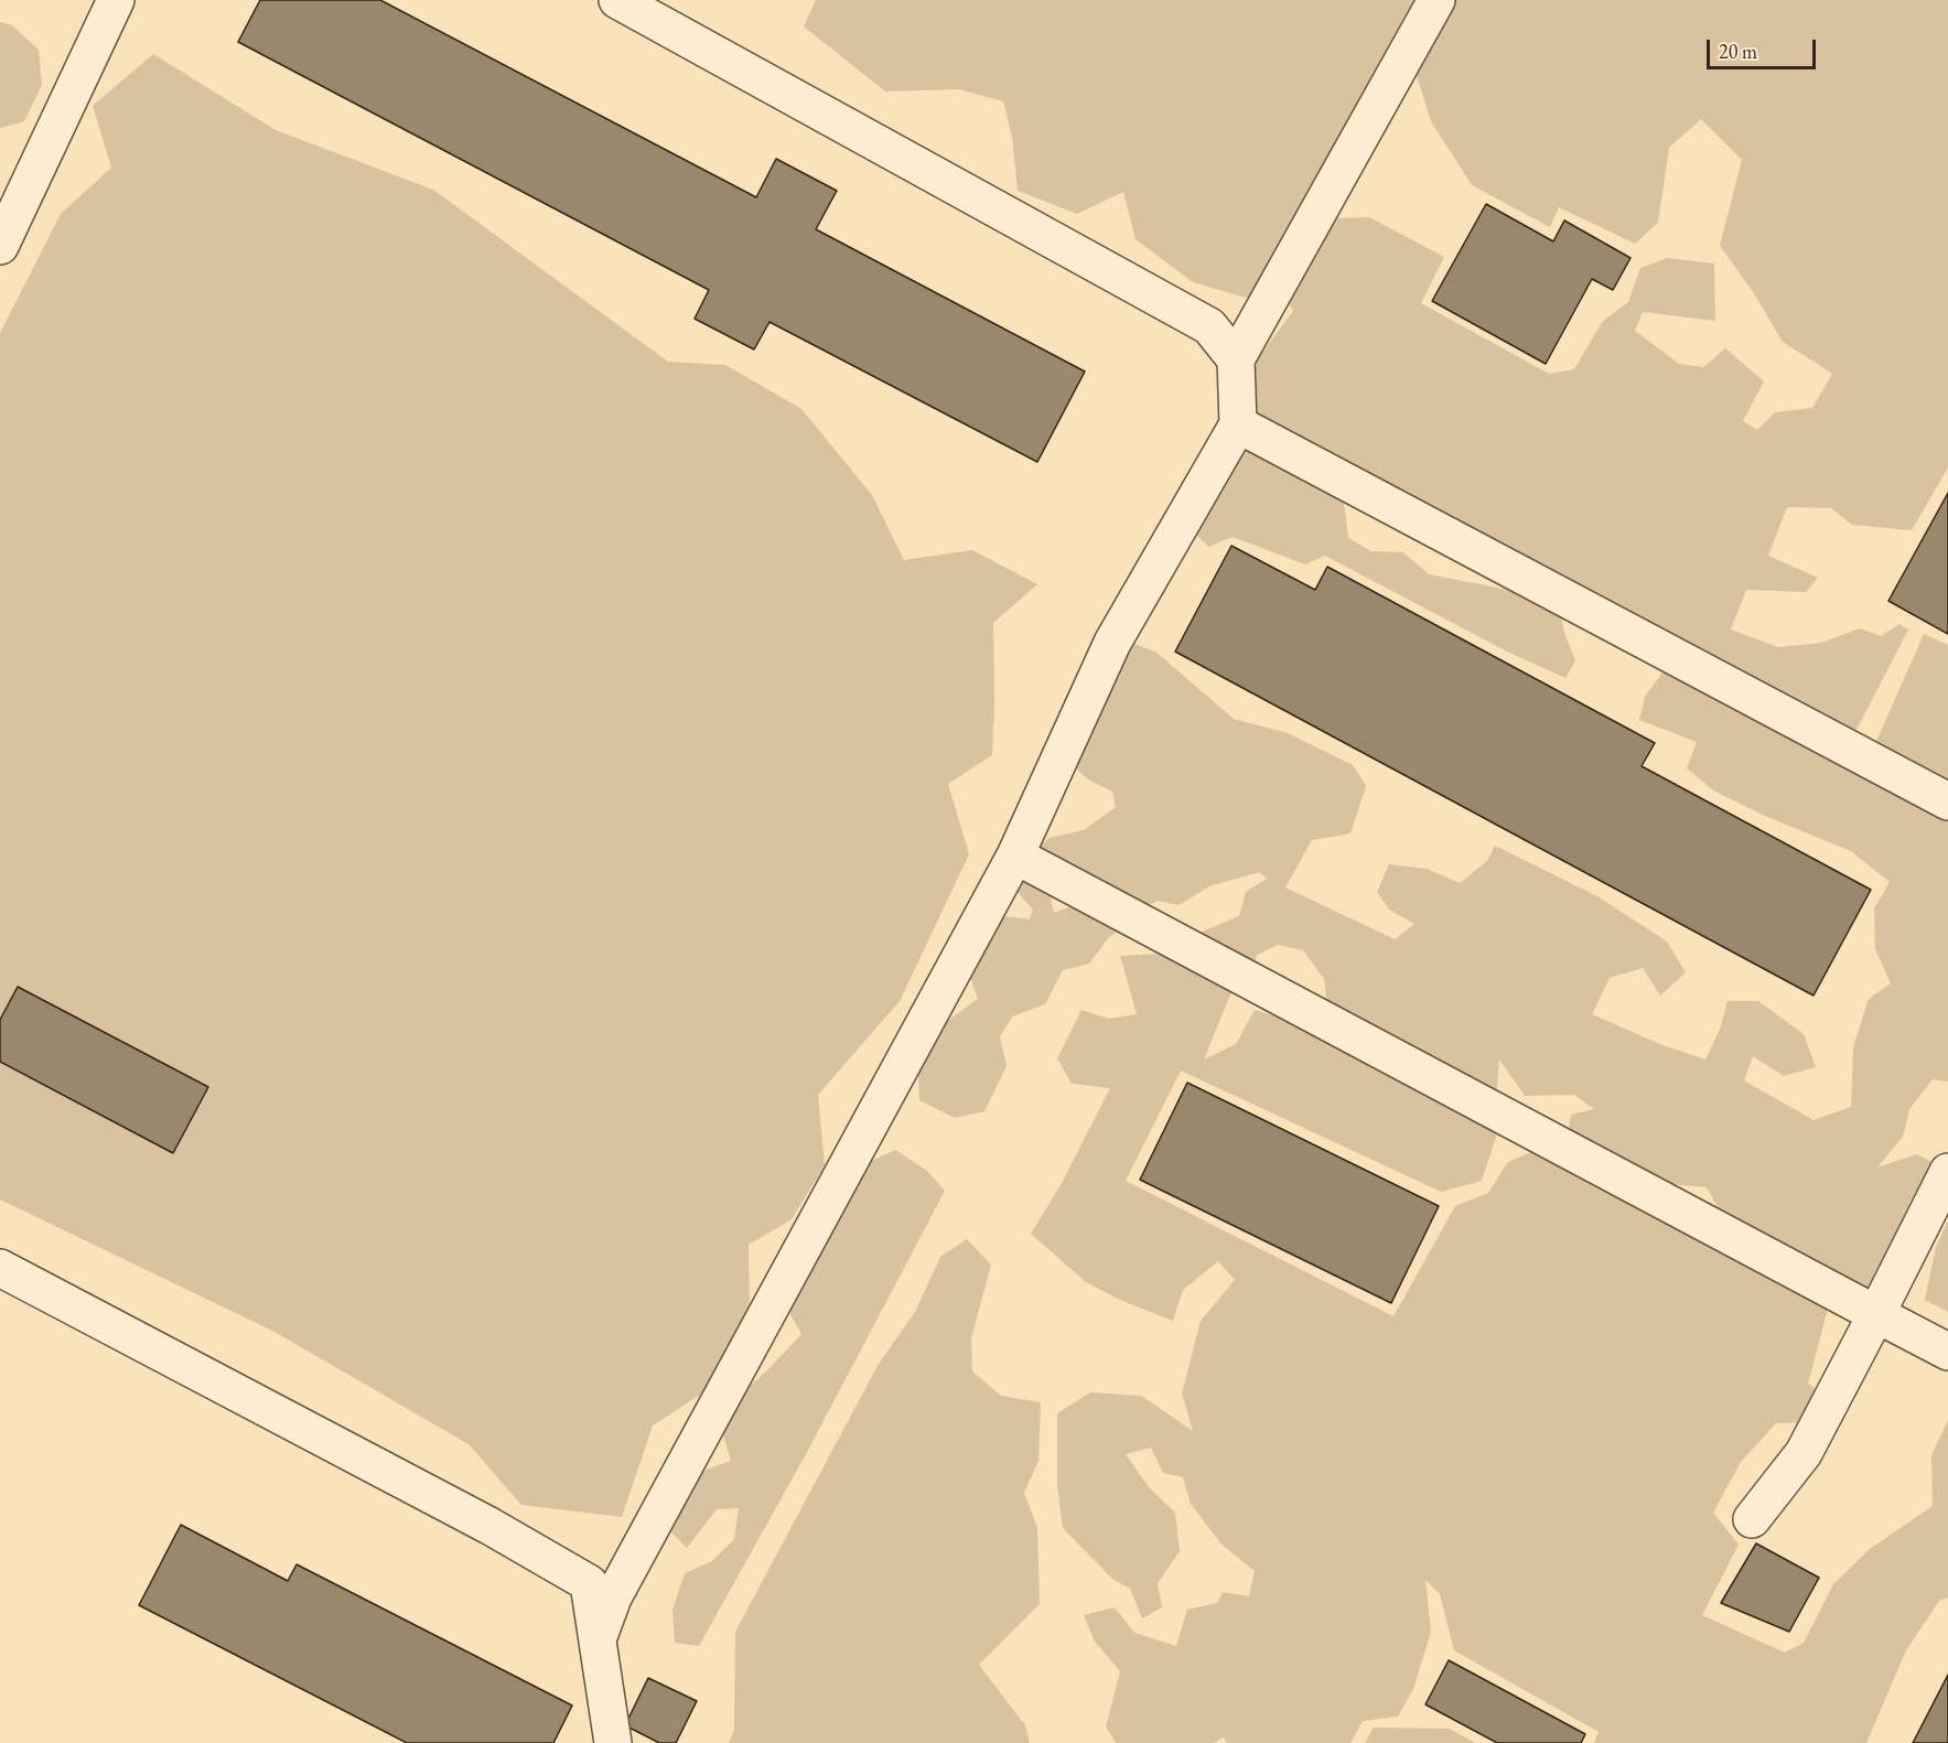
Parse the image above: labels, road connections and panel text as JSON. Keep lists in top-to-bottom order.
{
  "scale_bar": "20 m"
}
